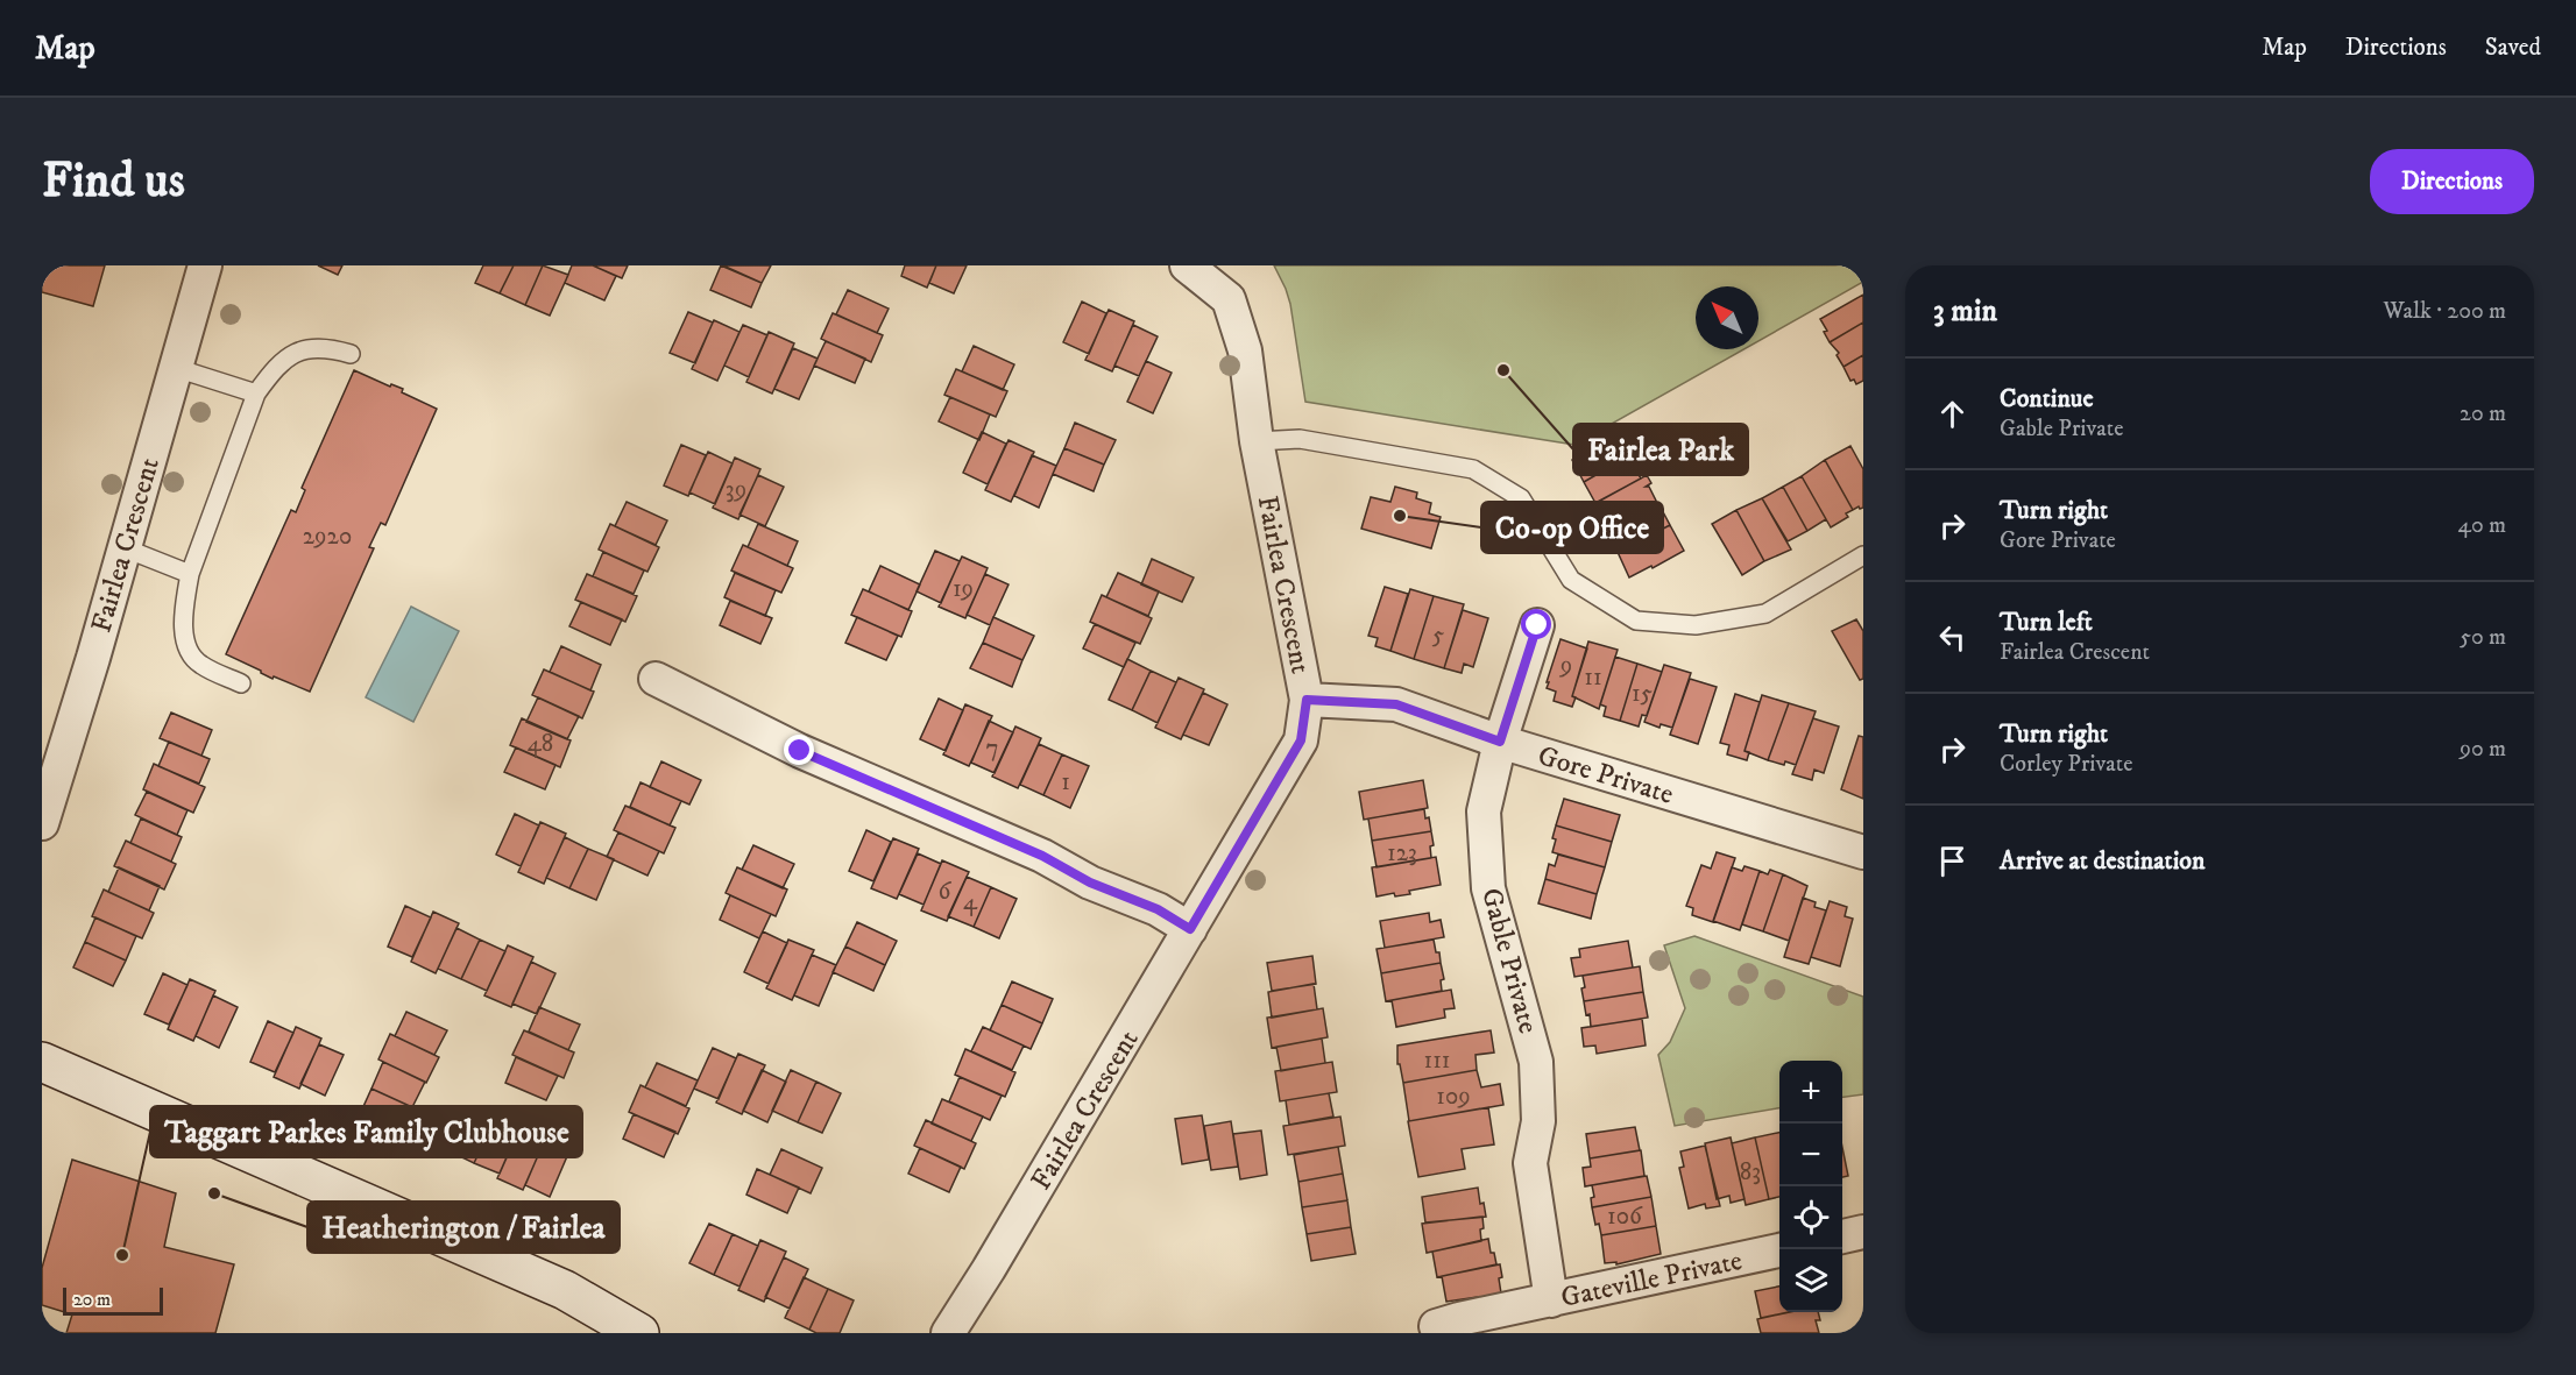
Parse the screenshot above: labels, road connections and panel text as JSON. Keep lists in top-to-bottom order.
{
  "streets": {
    "street": [
      "Fairlea Crescent",
      "Gore Private",
      "Gable Private",
      "Gateville Private"
    ]
  },
  "crossings": [
    ["Fairlea Crescent", "Gore Private"],
    ["Gore Private", "Gable Private"],
    ["Gable Private", "Gateville Private"]
  ],
  "places": [
    "Fairlea Park",
    "Co-op Office",
    "Heatherington / Fairlea",
    "Taggart Parkes Family Clubhouse"
  ],
  "house_numbers": [
    "39",
    "2920",
    "19",
    "5",
    "9",
    "11",
    "15",
    "48",
    "7",
    "1",
    "123",
    "6",
    "4",
    "111",
    "109",
    "83",
    "106"
  ],
  "scale_bar": "20 m",
  "north": "top left",
  "page": {
    "header": "Map",
    "nav": ["Map", "Directions", "Saved"],
    "buttons": "Directions",
    "title": "Find us",
    "heading": ["3 min", "Walk · 200 m"],
    "list": [
      ["Continue", "Gable Private", "20 m"],
      ["Turn right", "Gore Private", "40 m"],
      ["Turn left", "Fairlea Crescent", "50 m"],
      ["Turn right", "Corley Private", "90 m"],
      "Arrive at destination"
    ],
    "map_buttons": ["+", "−"],
    "scale": "20 m"
  }
}
